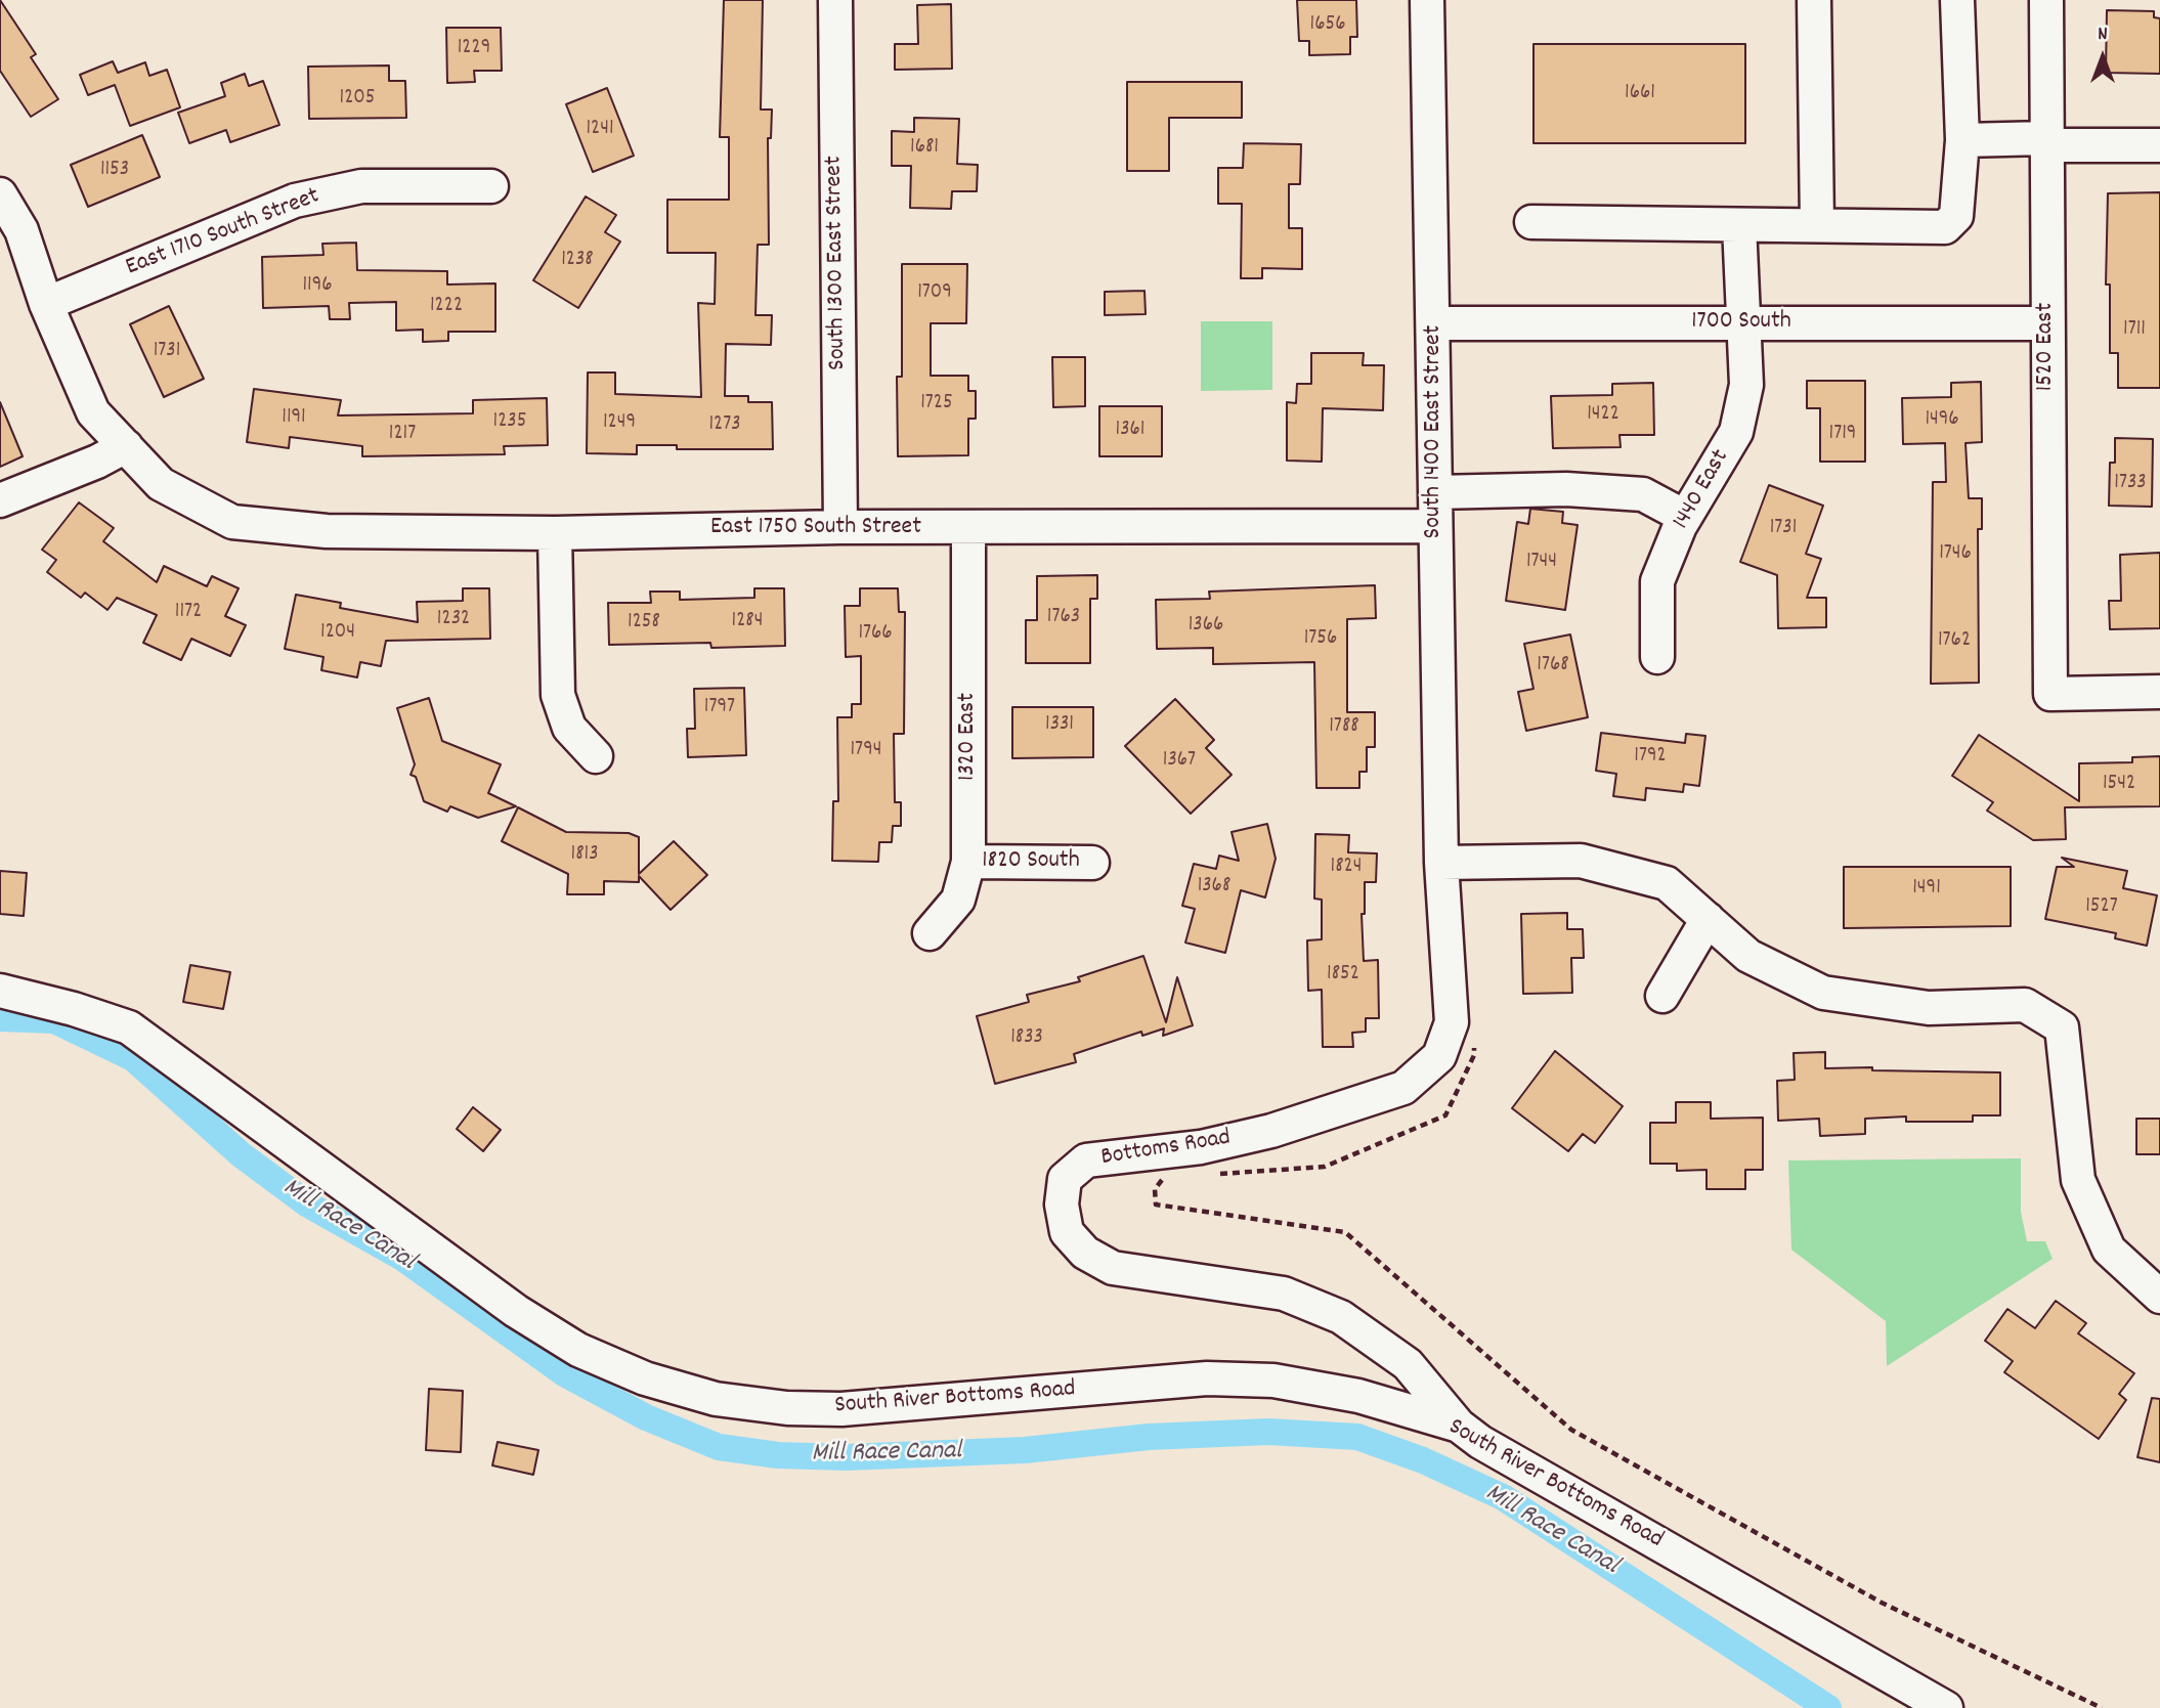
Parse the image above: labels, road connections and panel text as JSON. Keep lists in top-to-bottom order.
{
  "streets": {
    "street": [
      "East 1710 South Street",
      "South 1300 East Street",
      "1700 South",
      "1520 East",
      "South 1400 East Street",
      "1440 East",
      "East 1750 South Street",
      "1320 East",
      "1820 South",
      "Bottoms Road",
      "South River Bottoms Road"
    ]
  },
  "crossings": [
    ["East 1710 South Street", "East 1750 South Street"],
    ["South 1300 East Street", "East 1750 South Street"],
    ["1700 South", "1520 East"],
    ["1700 South", "South 1400 East Street"],
    ["1700 South", "1440 East"],
    ["South 1400 East Street", "East 1750 South Street"],
    ["South 1400 East Street", "Bottoms Road"],
    ["East 1750 South Street", "1320 East"],
    ["1320 East", "1820 South"],
    ["Bottoms Road", "South River Bottoms Road"]
  ],
  "water": ["Mill Race Canal"],
  "house_numbers": [
    "1656",
    "1229",
    "1661",
    "1205",
    "1241",
    "1681",
    "1153",
    "1238",
    "1196",
    "1709",
    "1222",
    "1711",
    "1731",
    "1725",
    "1422",
    "1191",
    "1496",
    "1235",
    "1249",
    "1273",
    "1361",
    "1217",
    "1719",
    "1733",
    "1731",
    "1746",
    "1744",
    "1172",
    "1763",
    "1232",
    "1284",
    "1258",
    "1366",
    "1204",
    "1766",
    "1756",
    "1762",
    "1768",
    "1797",
    "1331",
    "1788",
    "1794",
    "1792",
    "1367",
    "1542",
    "1813",
    "1824",
    "1368",
    "1491",
    "1527",
    "1852",
    "1833"
  ],
  "north": "top"
}
